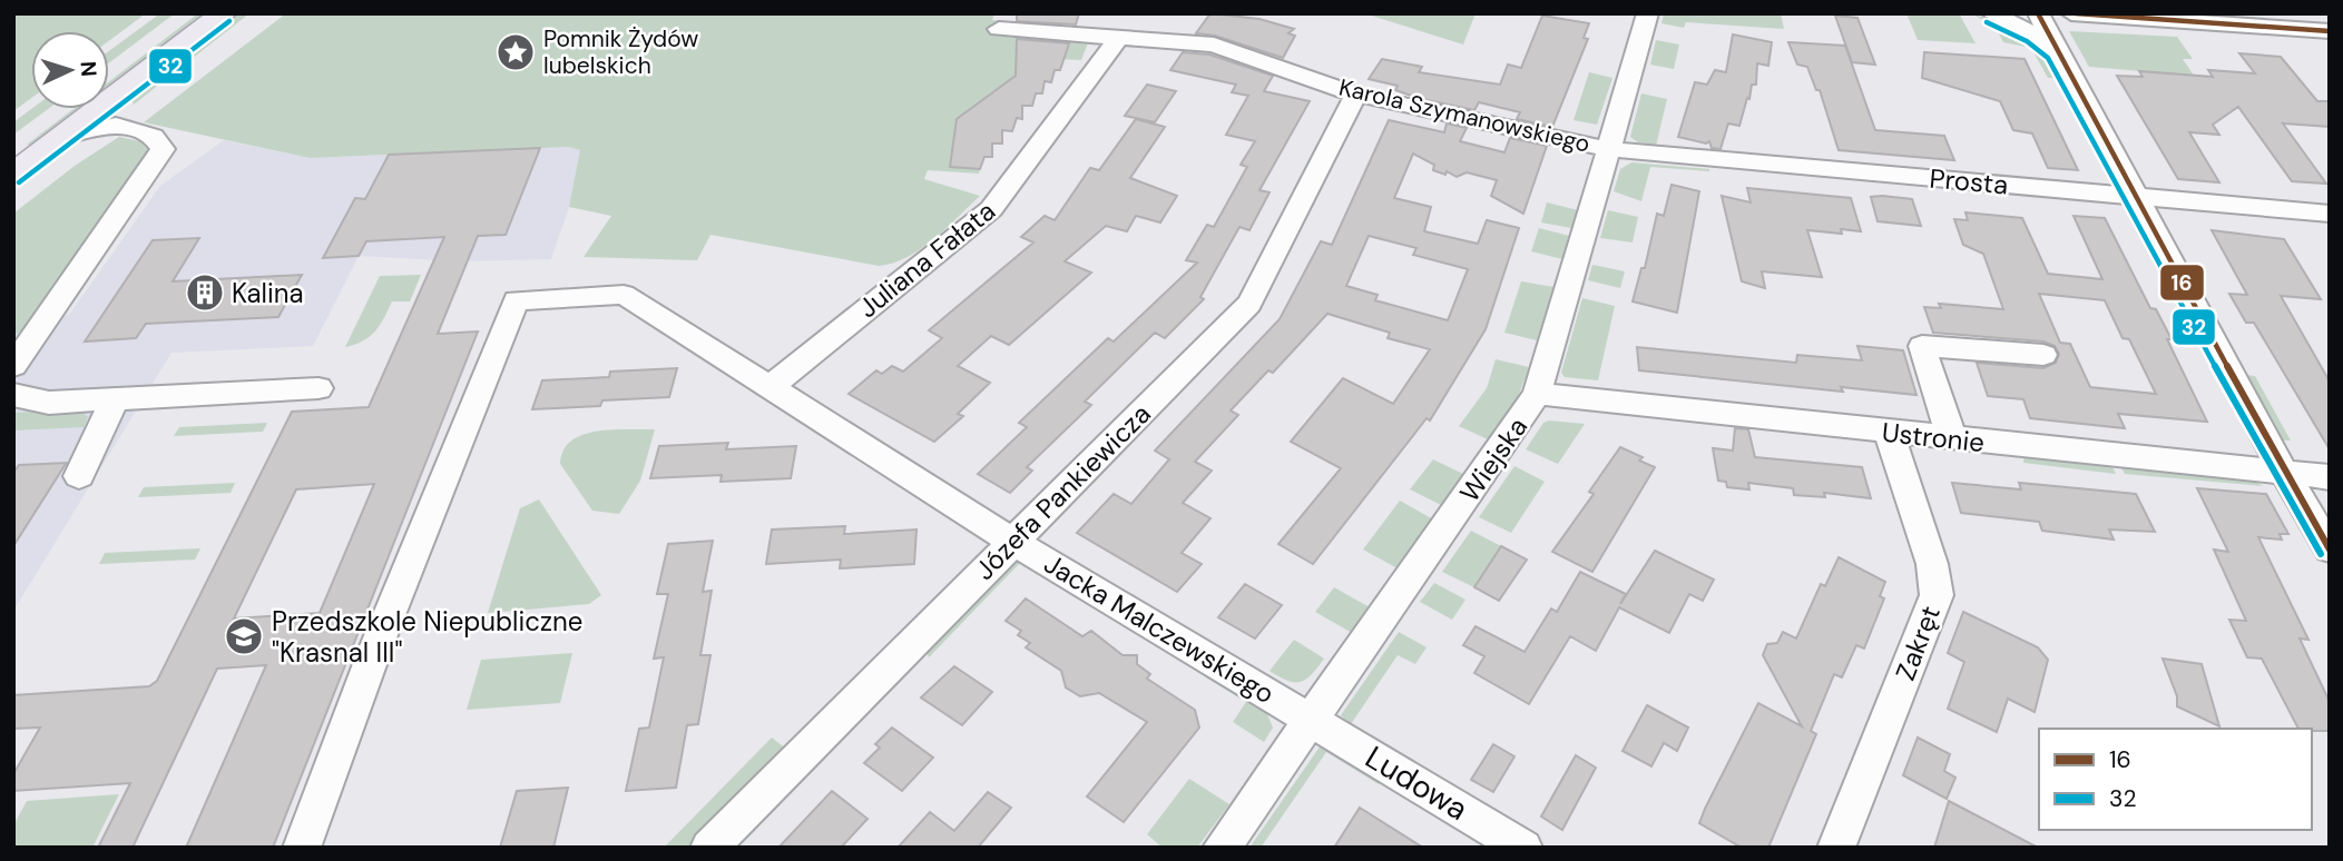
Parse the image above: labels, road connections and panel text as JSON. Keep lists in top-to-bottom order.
{
  "streets": {
    "street": [
      "Karola Szymanowskiego",
      "Prosta",
      "Juliana Fałata",
      "Ustronie",
      "Wiejska",
      "Józefa Pankiewicza",
      "Jacka Malczewskiego",
      "Zakręt",
      "Ludowa"
    ]
  },
  "crossings": [
    ["Karola Szymanowskiego", "Prosta"],
    ["Karola Szymanowskiego", "Juliana Fałata"],
    ["Karola Szymanowskiego", "Wiejska"],
    ["Karola Szymanowskiego", "Józefa Pankiewicza"],
    ["Prosta", "Wiejska"],
    ["Juliana Fałata", "Jacka Malczewskiego"],
    ["Ustronie", "Wiejska"],
    ["Ustronie", "Zakręt"],
    ["Wiejska", "Jacka Malczewskiego"],
    ["Wiejska", "Ludowa"],
    ["Józefa Pankiewicza", "Jacka Malczewskiego"],
    ["Jacka Malczewskiego", "Ludowa"]
  ],
  "places": {
    "place": ["Pomnik Żydów lubelskich"],
    "building": ["Kalina"],
    "school or university": ["Przedszkole Niepubliczne \"Krasnal III\""]
  },
  "lines": ["transit line 16", "transit line 32"],
  "legend": ["16", "32"],
  "north": "right"
}
